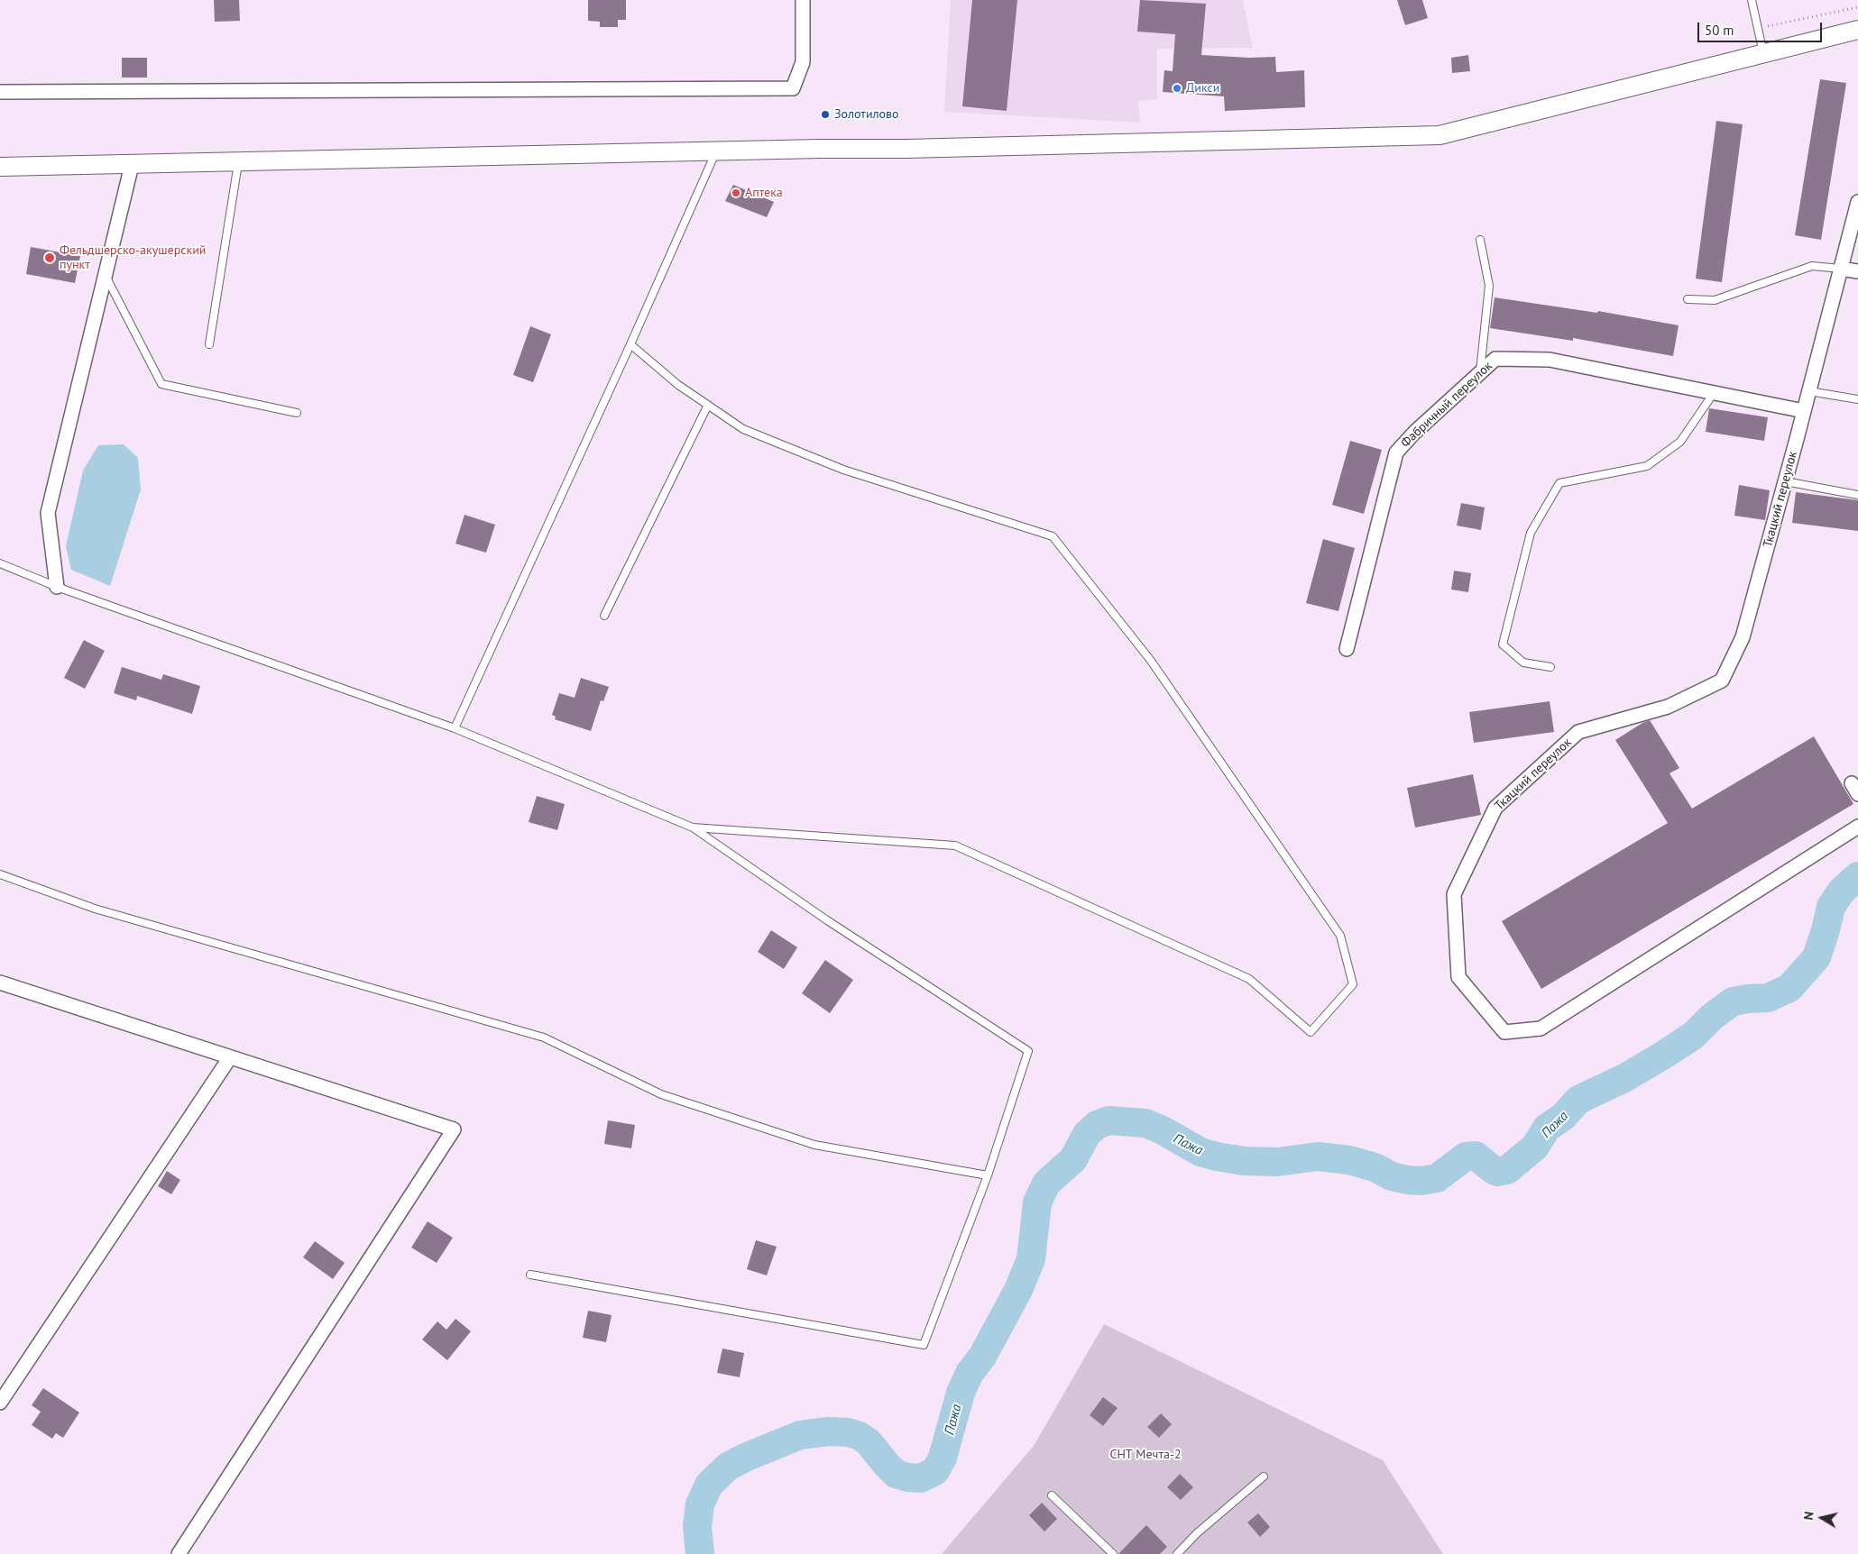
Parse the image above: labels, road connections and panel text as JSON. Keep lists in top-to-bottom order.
{
  "streets": {
    "street": ["Фабричный переулок", "Ткацкий переулок"]
  },
  "crossings": [
    ["Фабричный переулок", "Ткацкий переулок"]
  ],
  "water": ["Пажа"],
  "parks": ["СНТ Мечта-2"],
  "places": [
    "Дикси",
    "Золотилово",
    "Аптека",
    "Фельдшерско-акушерский пункт"
  ],
  "scale_bar": "50 m",
  "north": "left"
}
